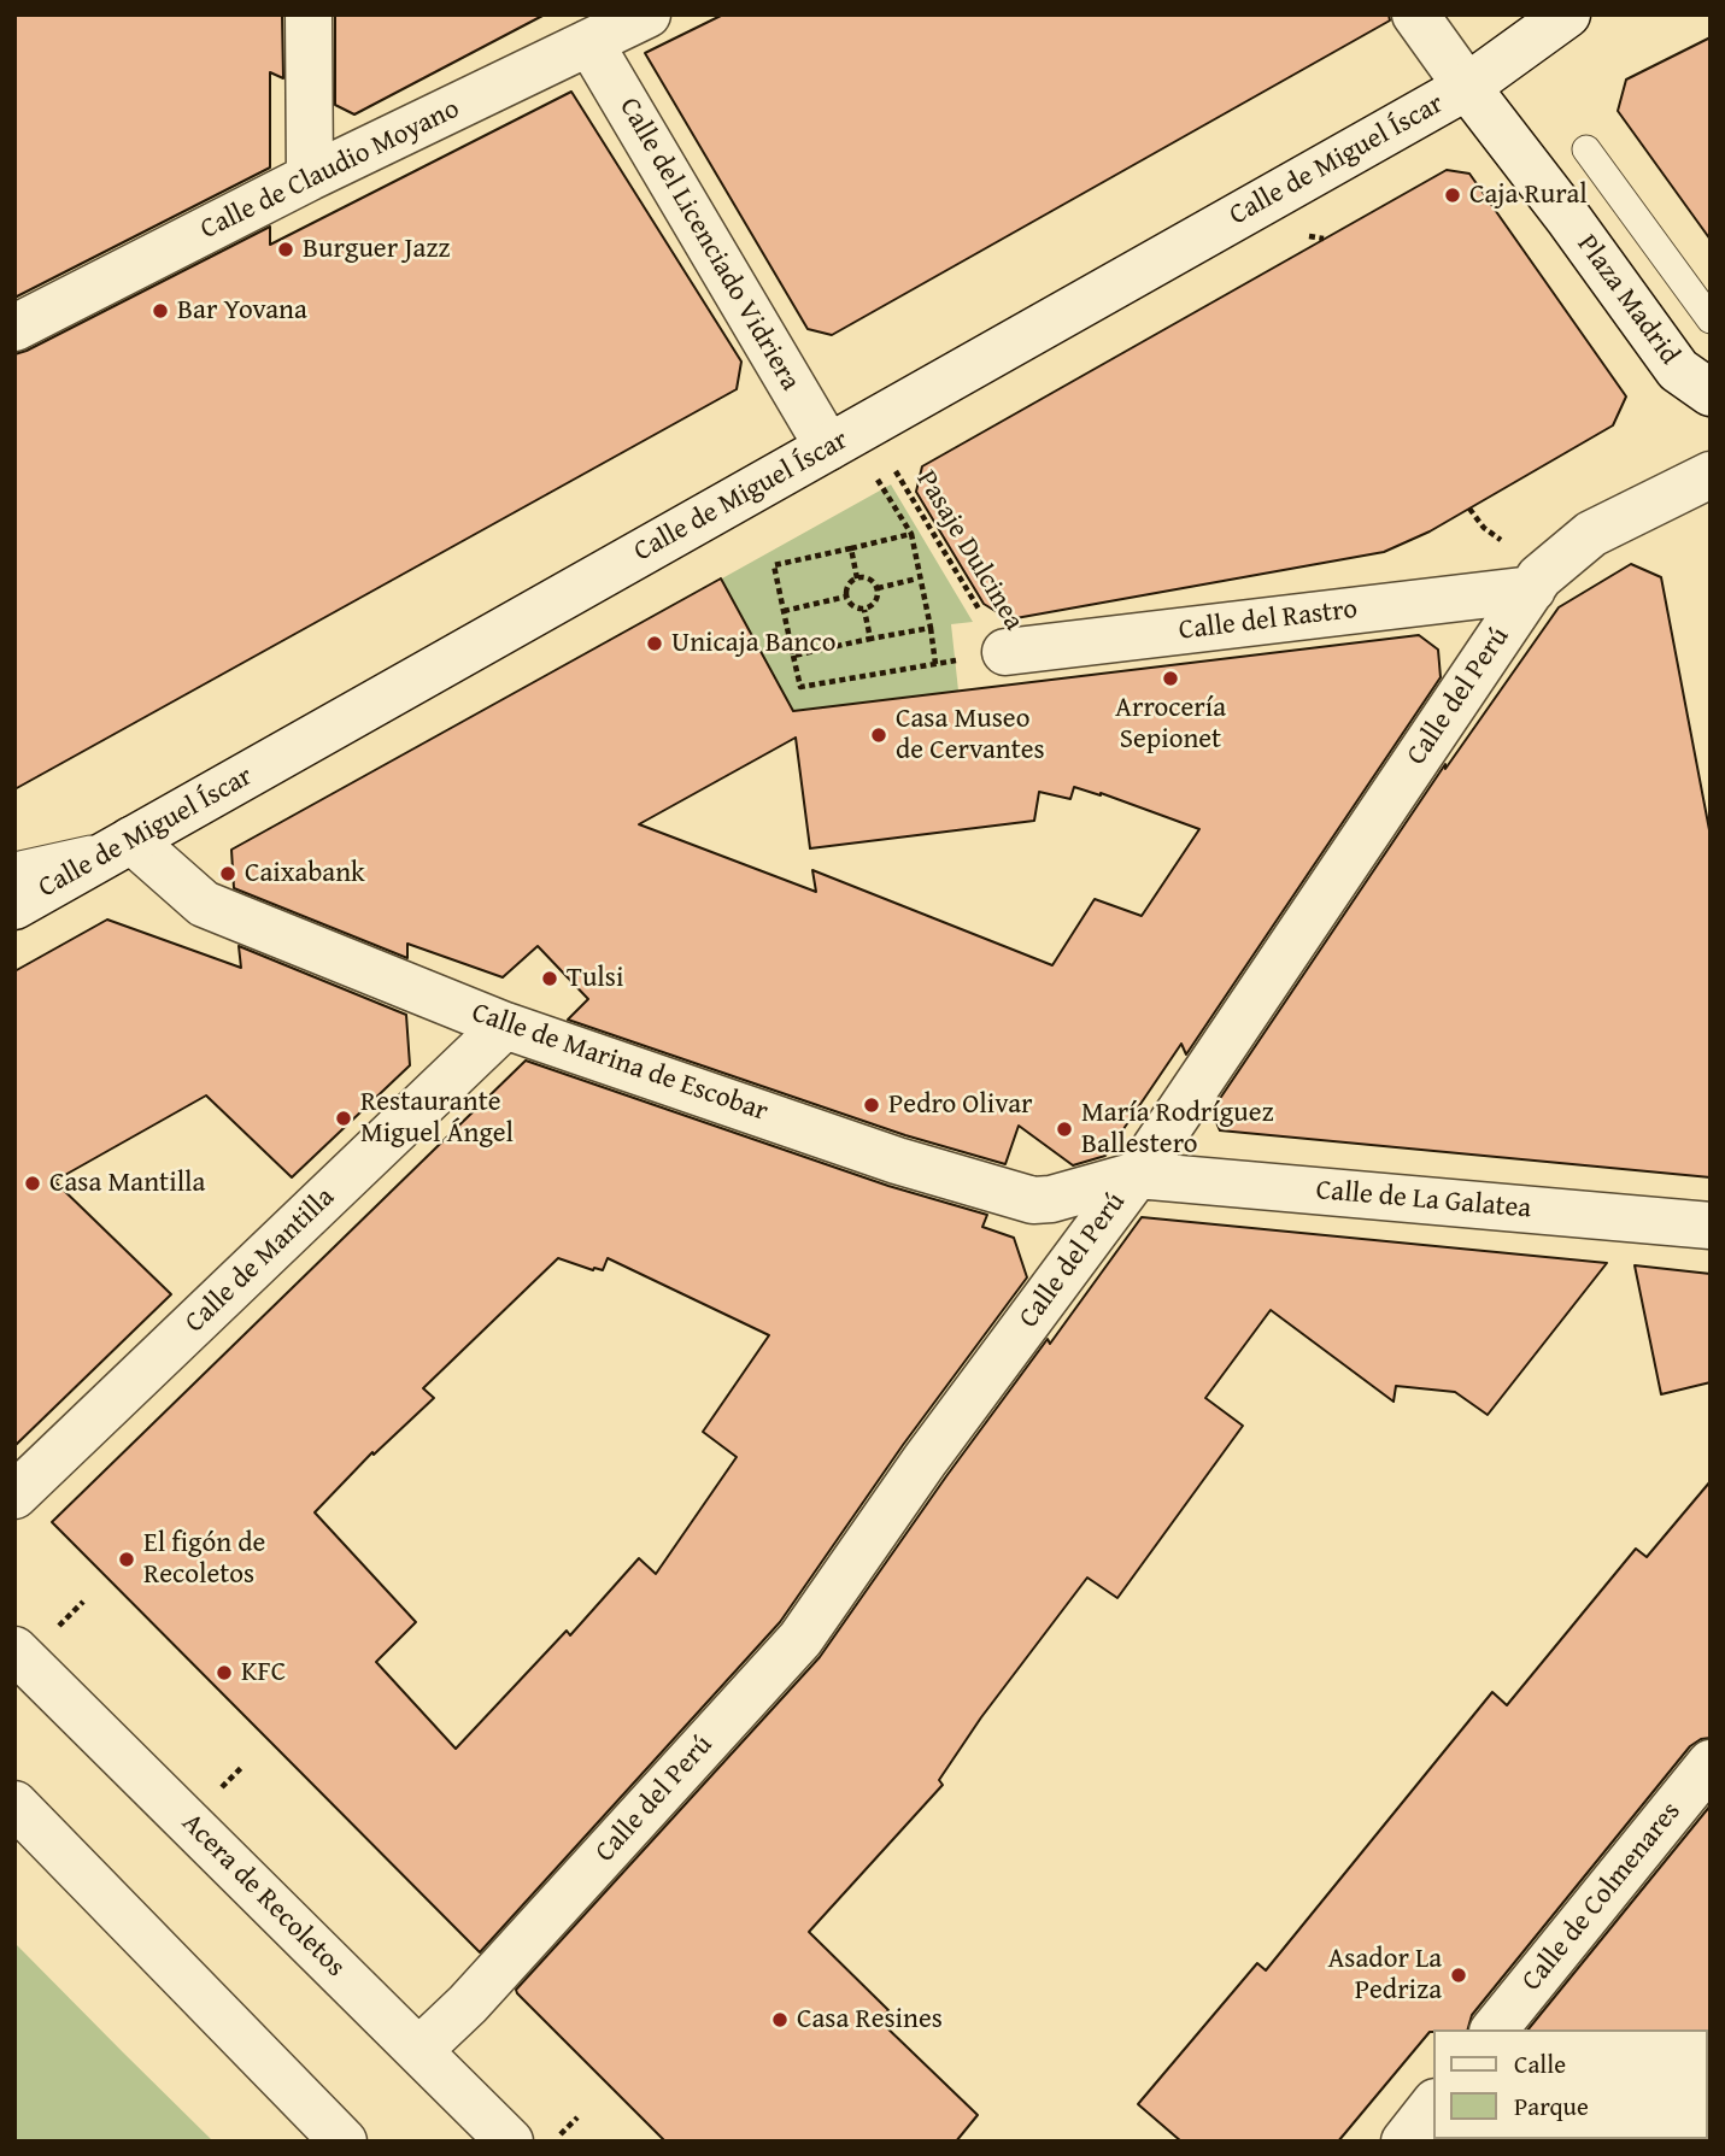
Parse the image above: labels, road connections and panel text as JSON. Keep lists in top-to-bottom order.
{
  "streets": {
    "street": [
      "Calle de Miguel Íscar",
      "Calle de Claudio Moyano",
      "Calle del Licenciado Vidriera",
      "Plaza Madrid",
      "Calle del Rastro",
      "Calle del Perú",
      "Calle de Marina de Escobar",
      "Calle de La Galatea",
      "Calle de Mantilla",
      "Acera de Recoletos",
      "Calle de Colmenares"
    ],
    "path": ["Pasaje Dulcinea"]
  },
  "crossings": [
    ["Calle de Miguel Íscar", "Calle del Licenciado Vidriera"],
    ["Calle de Miguel Íscar", "Plaza Madrid"],
    ["Calle de Miguel Íscar", "Calle de Marina de Escobar"],
    ["Calle de Claudio Moyano", "Calle del Licenciado Vidriera"],
    ["Pasaje Dulcinea", "Calle del Rastro"],
    ["Calle del Rastro", "Calle del Perú"],
    ["Calle del Perú", "Calle de Marina de Escobar"],
    ["Calle del Perú", "Calle de La Galatea"],
    ["Calle del Perú", "Acera de Recoletos"],
    ["Calle de Marina de Escobar", "Calle de La Galatea"],
    ["Calle de Marina de Escobar", "Calle de Mantilla"]
  ],
  "places": [
    "Caja Rural",
    "Burguer Jazz",
    "Bar Yovana",
    "Unicaja Banco",
    "Arrocería Sepionet",
    "Casa Museo de Cervantes",
    "Caixabank",
    "Tulsi",
    "Pedro Olivar",
    "Restaurante Miguel Ángel",
    "María Rodríguez Ballestero",
    "Casa Mantilla",
    "El figón de Recoletos",
    "KFC",
    "Asador La Pedriza",
    "Casa Resines"
  ],
  "legend": ["Calle", "Parque"]
}
